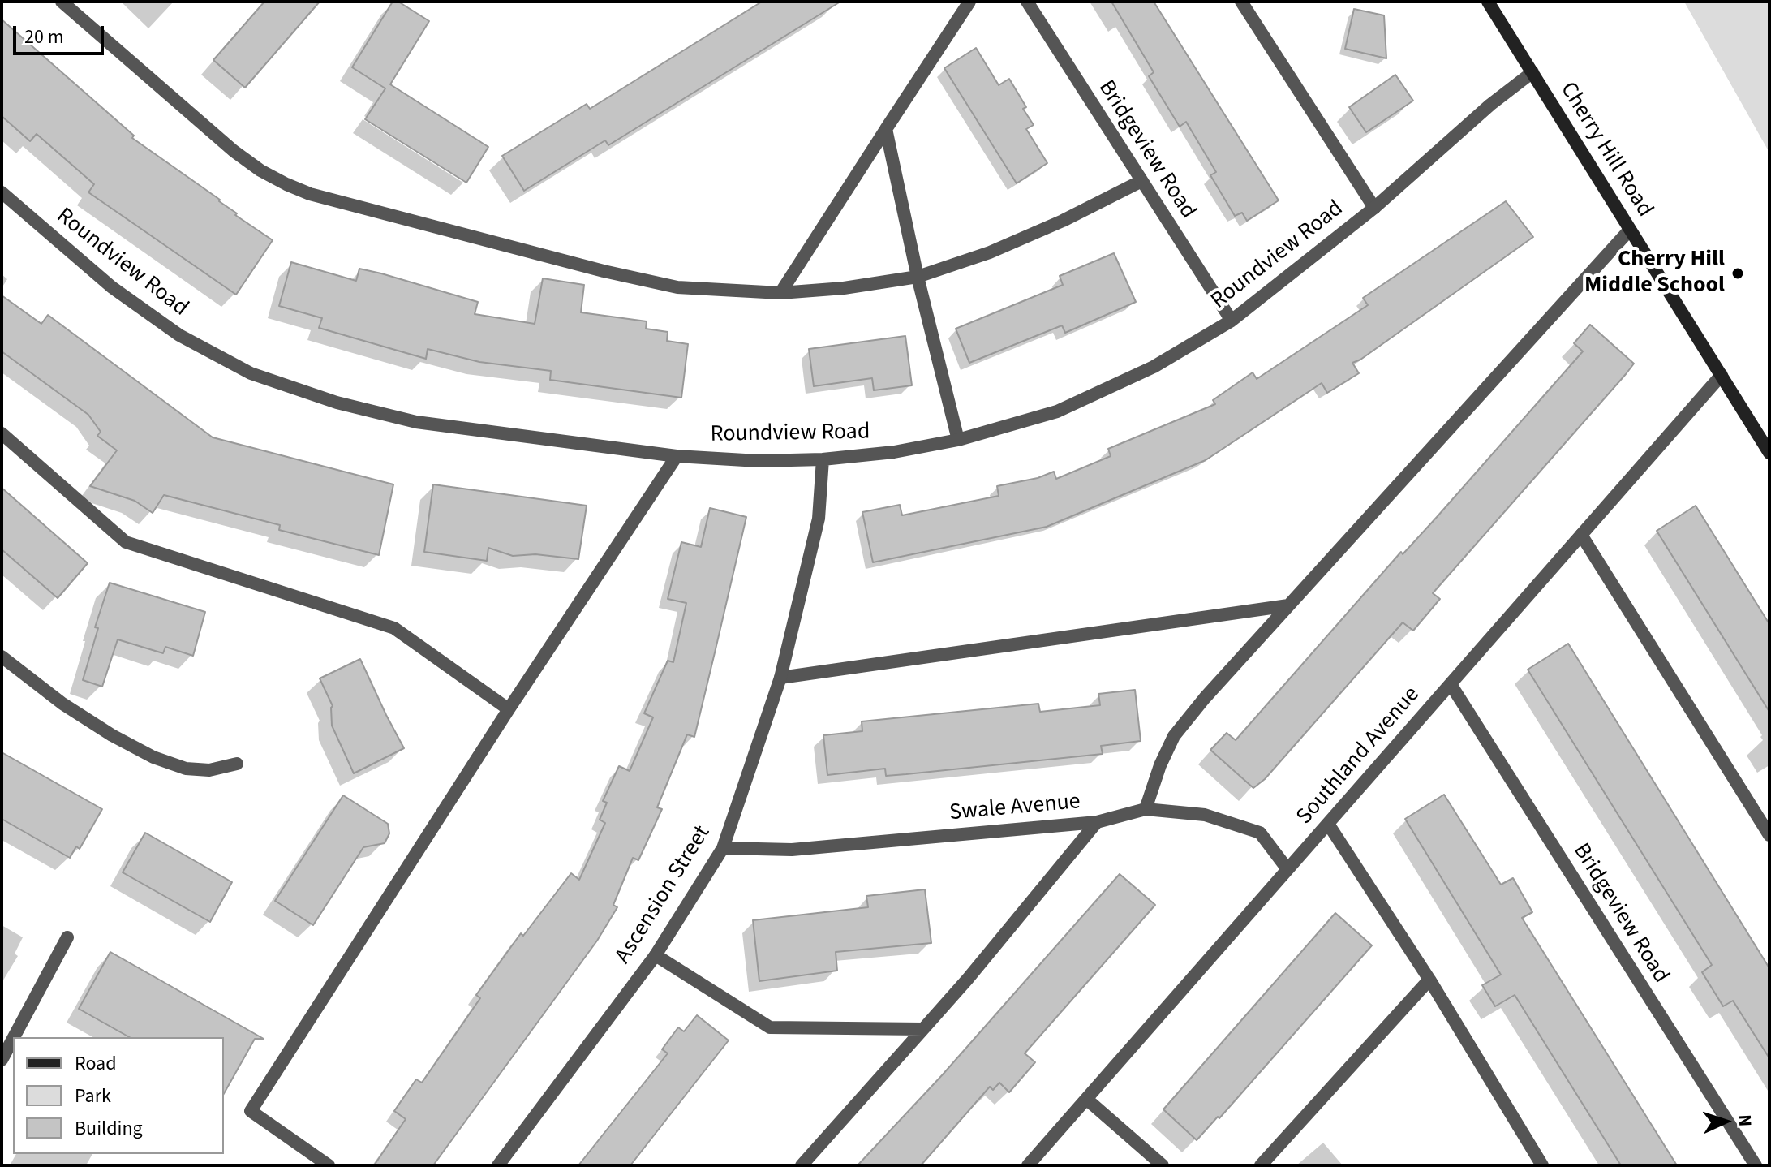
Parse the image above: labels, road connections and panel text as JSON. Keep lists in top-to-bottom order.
{
  "streets": {
    "street": [
      "Bridgeview Road",
      "Cherry Hill Road",
      "Roundview Road",
      "Southland Avenue",
      "Swale Avenue",
      "Ascension Street"
    ]
  },
  "crossings": [
    ["Bridgeview Road", "Roundview Road"],
    ["Bridgeview Road", "Southland Avenue"],
    ["Cherry Hill Road", "Roundview Road"],
    ["Cherry Hill Road", "Southland Avenue"],
    ["Roundview Road", "Ascension Street"],
    ["Southland Avenue", "Swale Avenue"],
    ["Swale Avenue", "Ascension Street"]
  ],
  "places": ["Cherry Hill Middle School"],
  "legend": ["Road", "Park", "Building"],
  "scale_bar": "20 m",
  "north": "right"
}
